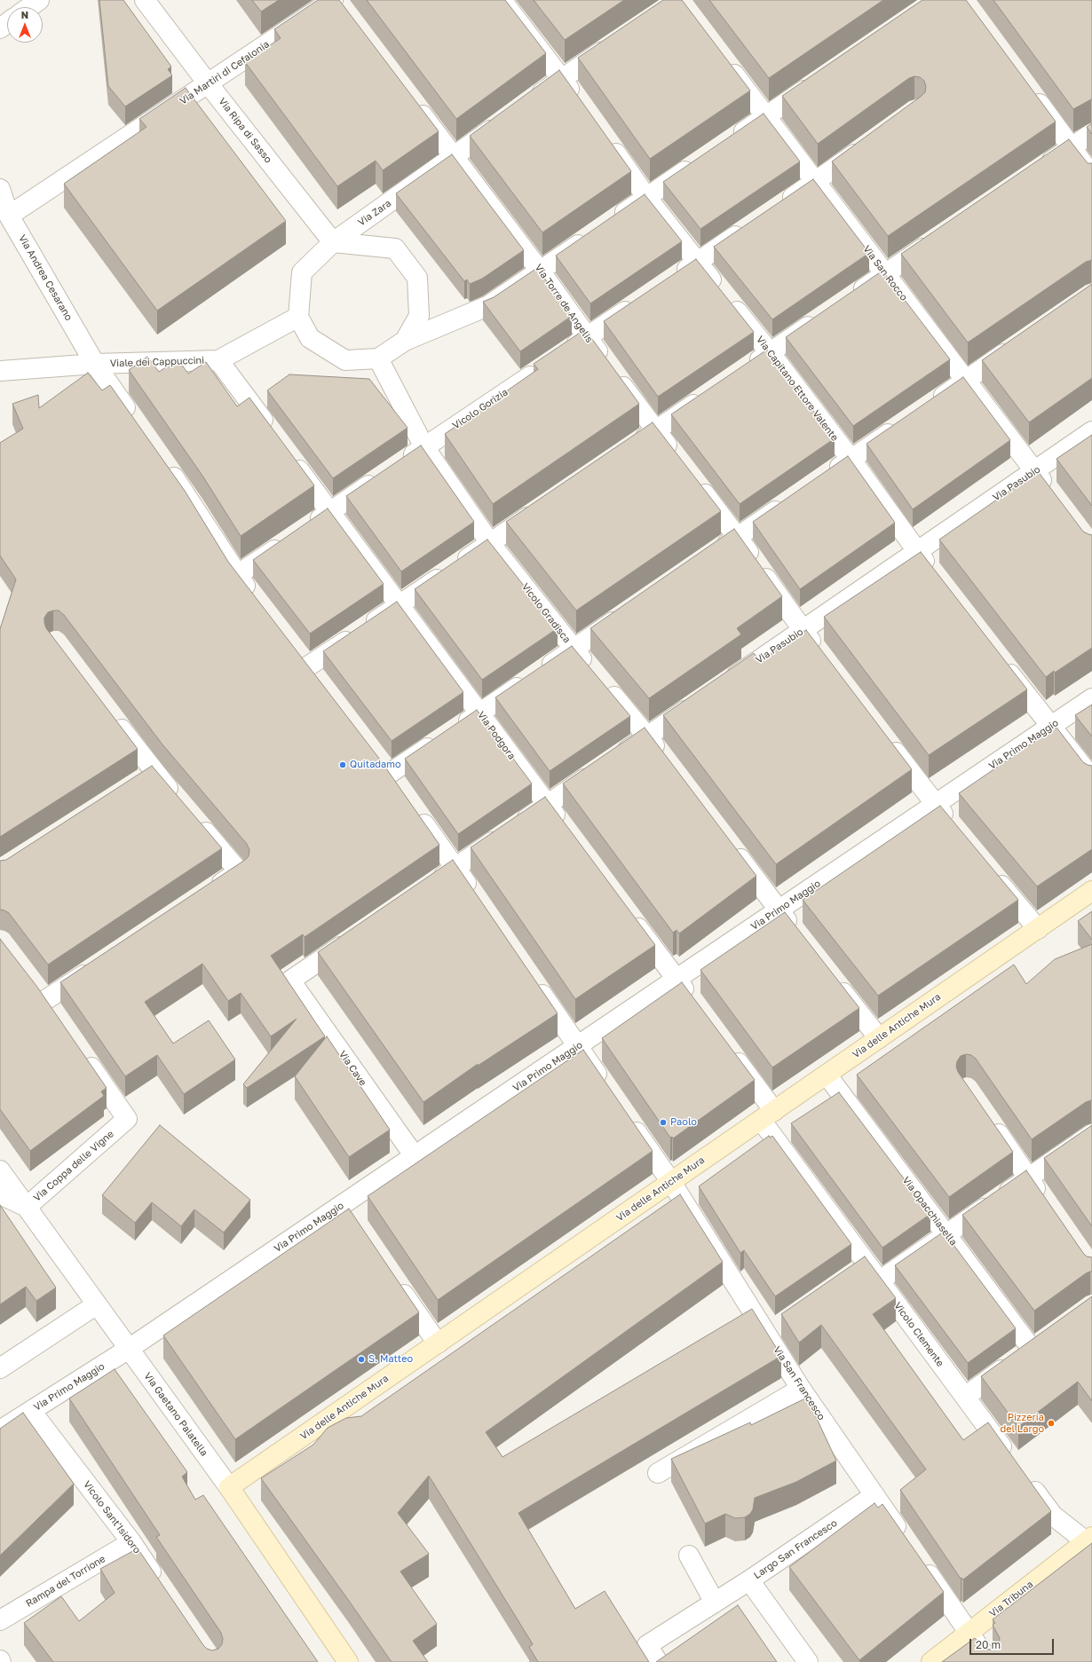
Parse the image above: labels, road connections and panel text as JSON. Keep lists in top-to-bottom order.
{
  "streets": {
    "main road": ["Via delle Antiche Mura", "Via Gaetano Palatella", "Via Tribuna"],
    "street": [
      "Via Martiri di Cefalonia",
      "Via Ripa di Sasso",
      "Via Zara",
      "Via San Rocco",
      "Via Andrea Cesarano",
      "Via Torre de Angelis",
      "Viale dei Cappuccini",
      "Via Capitano Ettore Valente",
      "Vicolo Gorizia",
      "Via Pasubio",
      "Vicolo Gradisca",
      "Via Podgora",
      "Via Primo Maggio",
      "Via Cave",
      "Via Coppa delle Vigne",
      "Via Opacchiasella",
      "Vicolo Clemente",
      "Via San Francesco",
      "Vicolo Sant'Isidoro",
      "Largo San Francesco",
      "Rampa del Torrione"
    ]
  },
  "crossings": [
    ["Via Martiri di Cefalonia", "Via Ripa di Sasso"],
    ["Via Martiri di Cefalonia", "Via Andrea Cesarano"],
    ["Via Ripa di Sasso", "Via Zara"],
    ["Via Ripa di Sasso", "Vicolo Gradisca"],
    ["Via Zara", "Via Torre de Angelis"],
    ["Via Zara", "Vicolo Gradisca"],
    ["Via San Rocco", "Via Pasubio"],
    ["Via Andrea Cesarano", "Viale dei Cappuccini"],
    ["Via Capitano Ettore Valente", "Via Pasubio"],
    ["Vicolo Gorizia", "Vicolo Gradisca"],
    ["Vicolo Gorizia", "Via Podgora"],
    ["Via Primo Maggio", "Via Cave"],
    ["Via Primo Maggio", "Via Gaetano Palatella"],
    ["Via Primo Maggio", "Vicolo Sant'Isidoro"],
    ["Via delle Antiche Mura", "Via Opacchiasella"],
    ["Via delle Antiche Mura", "Vicolo Clemente"],
    ["Via delle Antiche Mura", "Via San Francesco"],
    ["Via delle Antiche Mura", "Via Gaetano Palatella"],
    ["Via Coppa delle Vigne", "Via Gaetano Palatella"],
    ["Via San Francesco", "Largo San Francesco"],
    ["Vicolo Sant'Isidoro", "Rampa del Torrione"]
  ],
  "places": [
    "Quitadamo",
    "Paolo",
    "S. Matteo",
    "Pizzeria del Largo"
  ],
  "scale_bar": "20 m",
  "north": "top"
}
